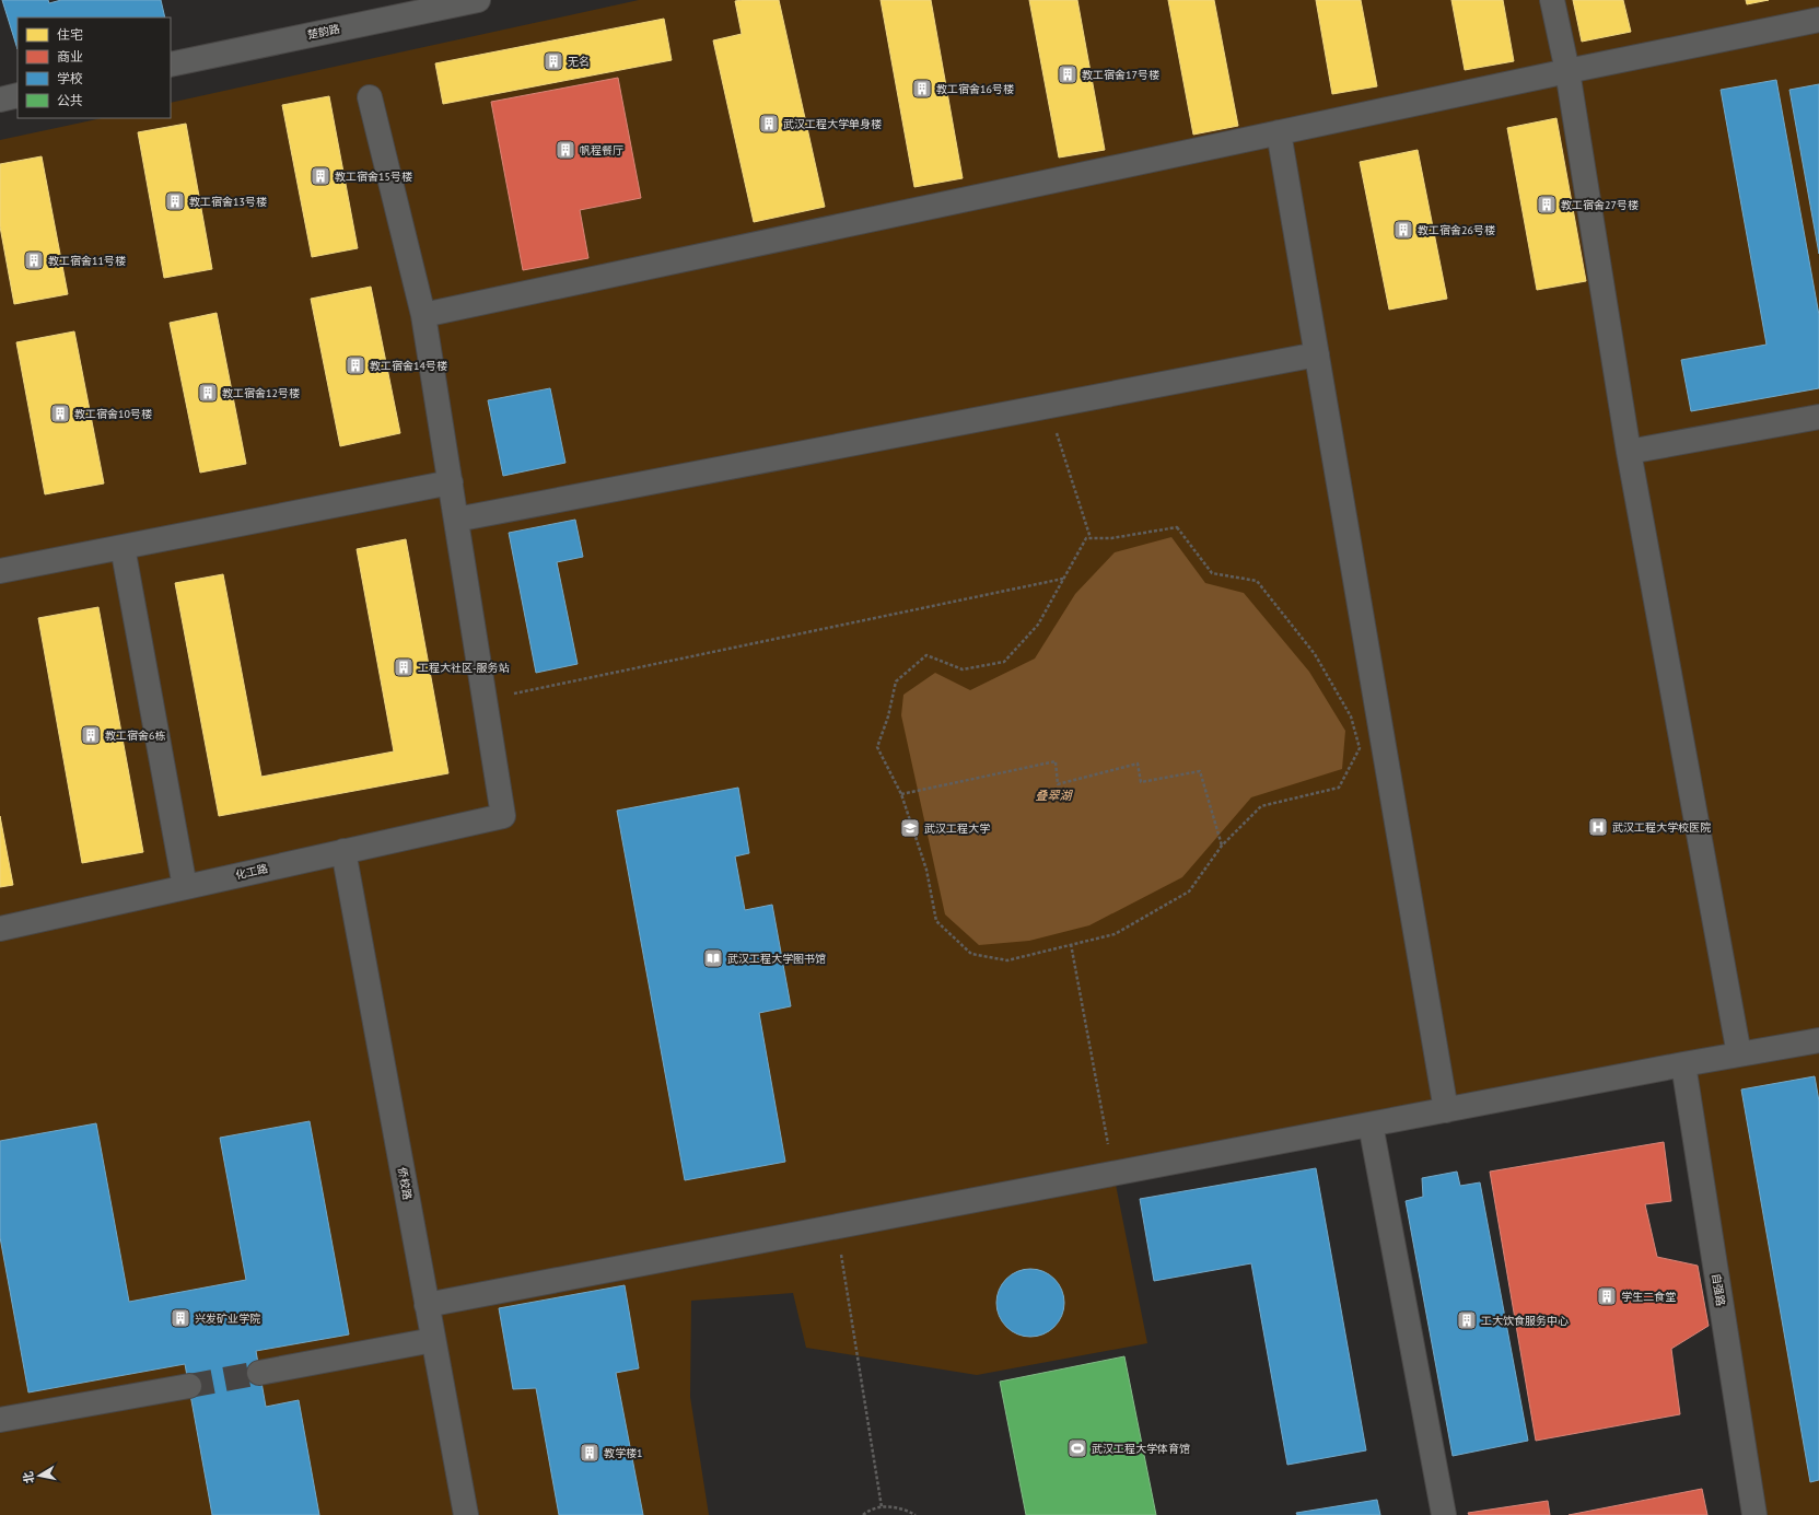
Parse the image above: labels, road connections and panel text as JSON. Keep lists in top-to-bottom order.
{
  "streets": {
    "street": [
      "楚韵路",
      "化工路",
      "侨校路",
      "自强路"
    ]
  },
  "crossings": [
    ["化工路", "侨校路"]
  ],
  "water": ["叠翠湖"],
  "places": {
    "building": [
      "无名",
      "教工宿舍17号楼",
      "教工宿舍16号楼",
      "武汉工程大学单身楼",
      "帆程餐厅",
      "教工宿舍15号楼",
      "教工宿舍13号楼",
      "教工宿舍27号楼",
      "教工宿舍26号楼",
      "教工宿舍11号楼",
      "教工宿舍14号楼",
      "教工宿舍12号楼",
      "教工宿舍10号楼",
      "工程大社区-服务站",
      "教工宿舍6栋",
      "学生二食堂",
      "兴发矿业学院",
      "工大饮食服务中心",
      "教学楼1"
    ],
    "hospital": ["武汉工程大学校医院"],
    "school or university": ["武汉工程大学"],
    "library": ["武汉工程大学图书馆"],
    "sports": ["武汉工程大学体育馆"]
  },
  "legend": [
    "住宅",
    "商业",
    "学校",
    "公共"
  ],
  "north": "left"
}
